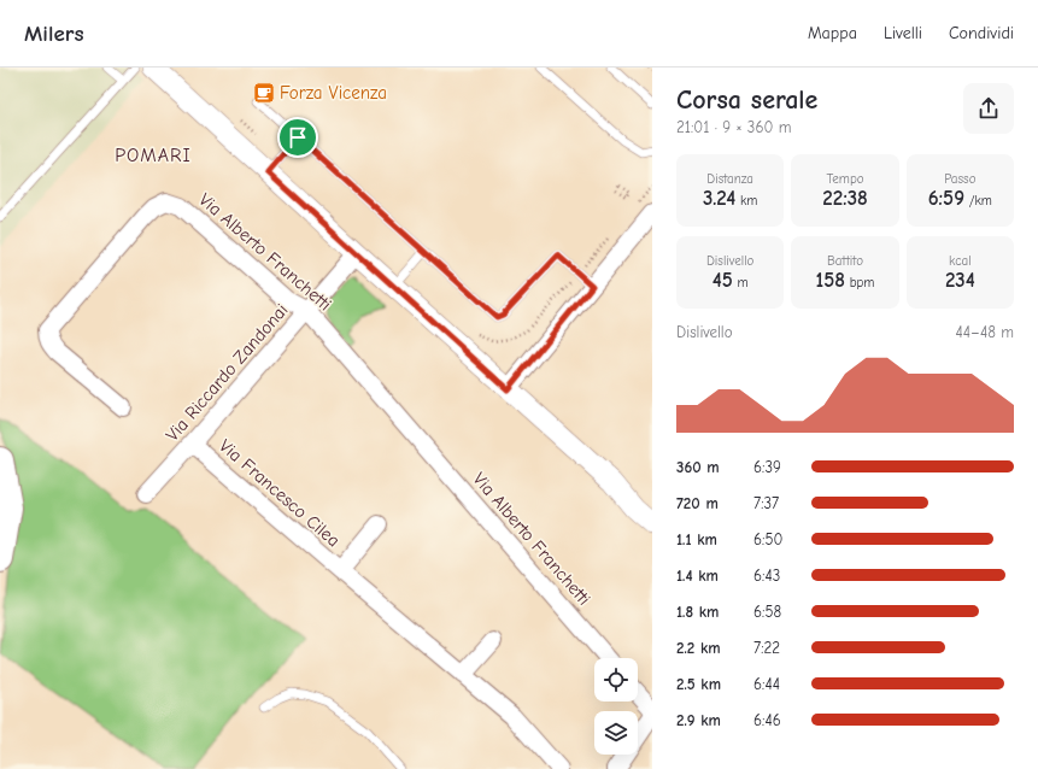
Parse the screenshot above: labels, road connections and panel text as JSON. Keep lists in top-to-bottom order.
{
  "streets": {
    "street": ["Via Alberto Franchetti", "Via Riccardo Zandonai", "Via Francesco Cilea"]
  },
  "crossings": [
    ["Via Alberto Franchetti", "Via Riccardo Zandonai"],
    ["Via Riccardo Zandonai", "Via Francesco Cilea"]
  ],
  "districts": ["POMARI"],
  "places": {
    "cafe": ["Forza Vicenza"]
  },
  "page": {
    "header": "Milers",
    "nav": ["Mappa", "Livelli", "Condividi"],
    "heading": ["Corsa serale", "21:01 · 9 × 360 m"],
    "stats": [
      ["Distanza", "3.24 km"],
      ["Tempo", "22:38"],
      ["Passo", "6:59 /km"],
      ["Dislivello", "45 m"],
      ["Battito", "158 bpm"],
      ["kcal", "234"]
    ],
    "chart": ["Dislivello", "44–48 m"],
    "list": [
      {
        "name": "360 m",
        "note": "6:39"
      },
      {
        "name": "720 m",
        "note": "7:37"
      },
      {
        "name": "1.1 km",
        "note": "6:50"
      },
      {
        "name": "1.4 km",
        "note": "6:43"
      },
      {
        "name": "1.8 km",
        "note": "6:58"
      },
      {
        "name": "2.2 km",
        "note": "7:22"
      },
      {
        "name": "2.5 km",
        "note": "6:44"
      },
      {
        "name": "2.9 km",
        "note": "6:46"
      }
    ]
  }
}
